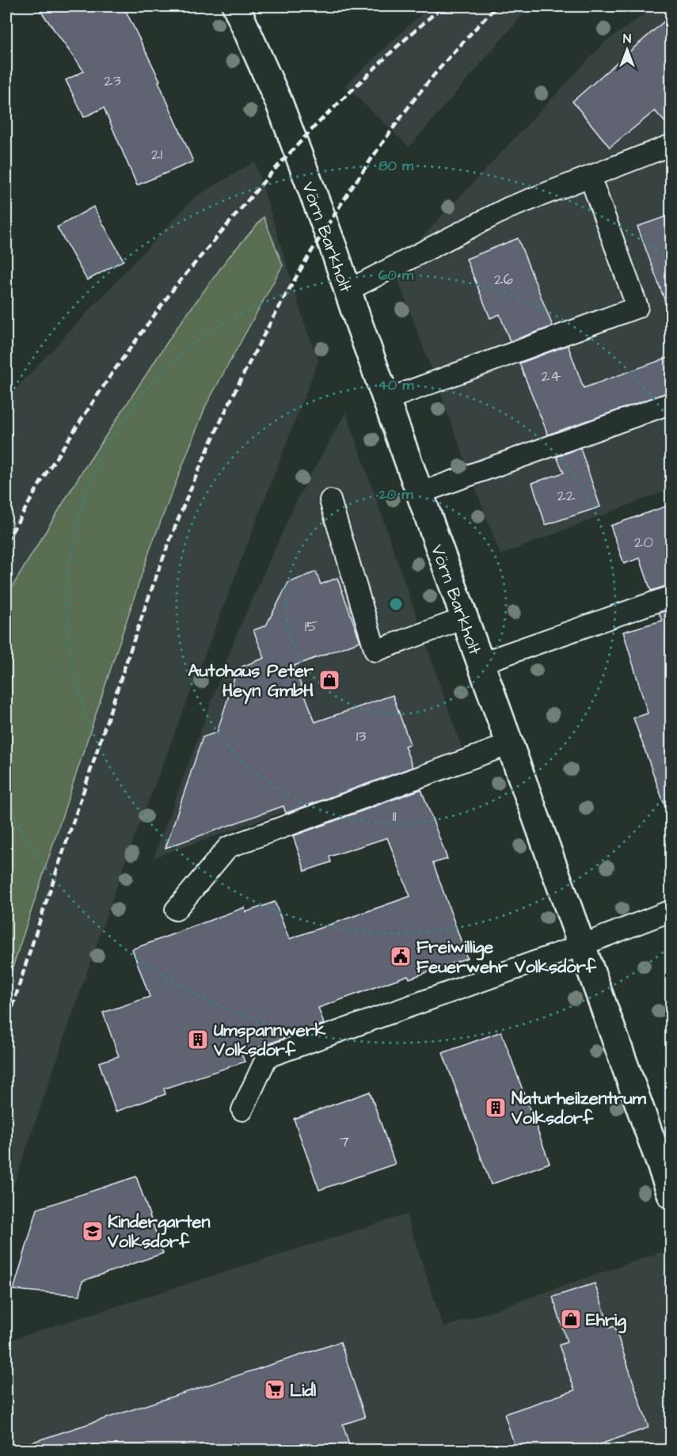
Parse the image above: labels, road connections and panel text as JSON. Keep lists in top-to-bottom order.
{
  "streets": {
    "street": ["Vörn Barkholt"]
  },
  "places": {
    "shop": ["Autohaus Peter Heyn GmbH", "Ehrig"],
    "public building": ["Freiwillige Feuerwehr Volksdorf"],
    "building": ["Umspannwerk Volksdorf", "Naturheilzentrum Volksdorf"],
    "school or university": ["Kindergarten Volksdorf"],
    "supermarket": ["Lidl"]
  },
  "house_numbers": [
    "23",
    "21",
    "26",
    "24",
    "22",
    "20",
    "15",
    "13",
    "11",
    "7"
  ],
  "north": "top",
  "rings": [
    "80 m",
    "60 m",
    "40 m",
    "20 m"
  ]
}
